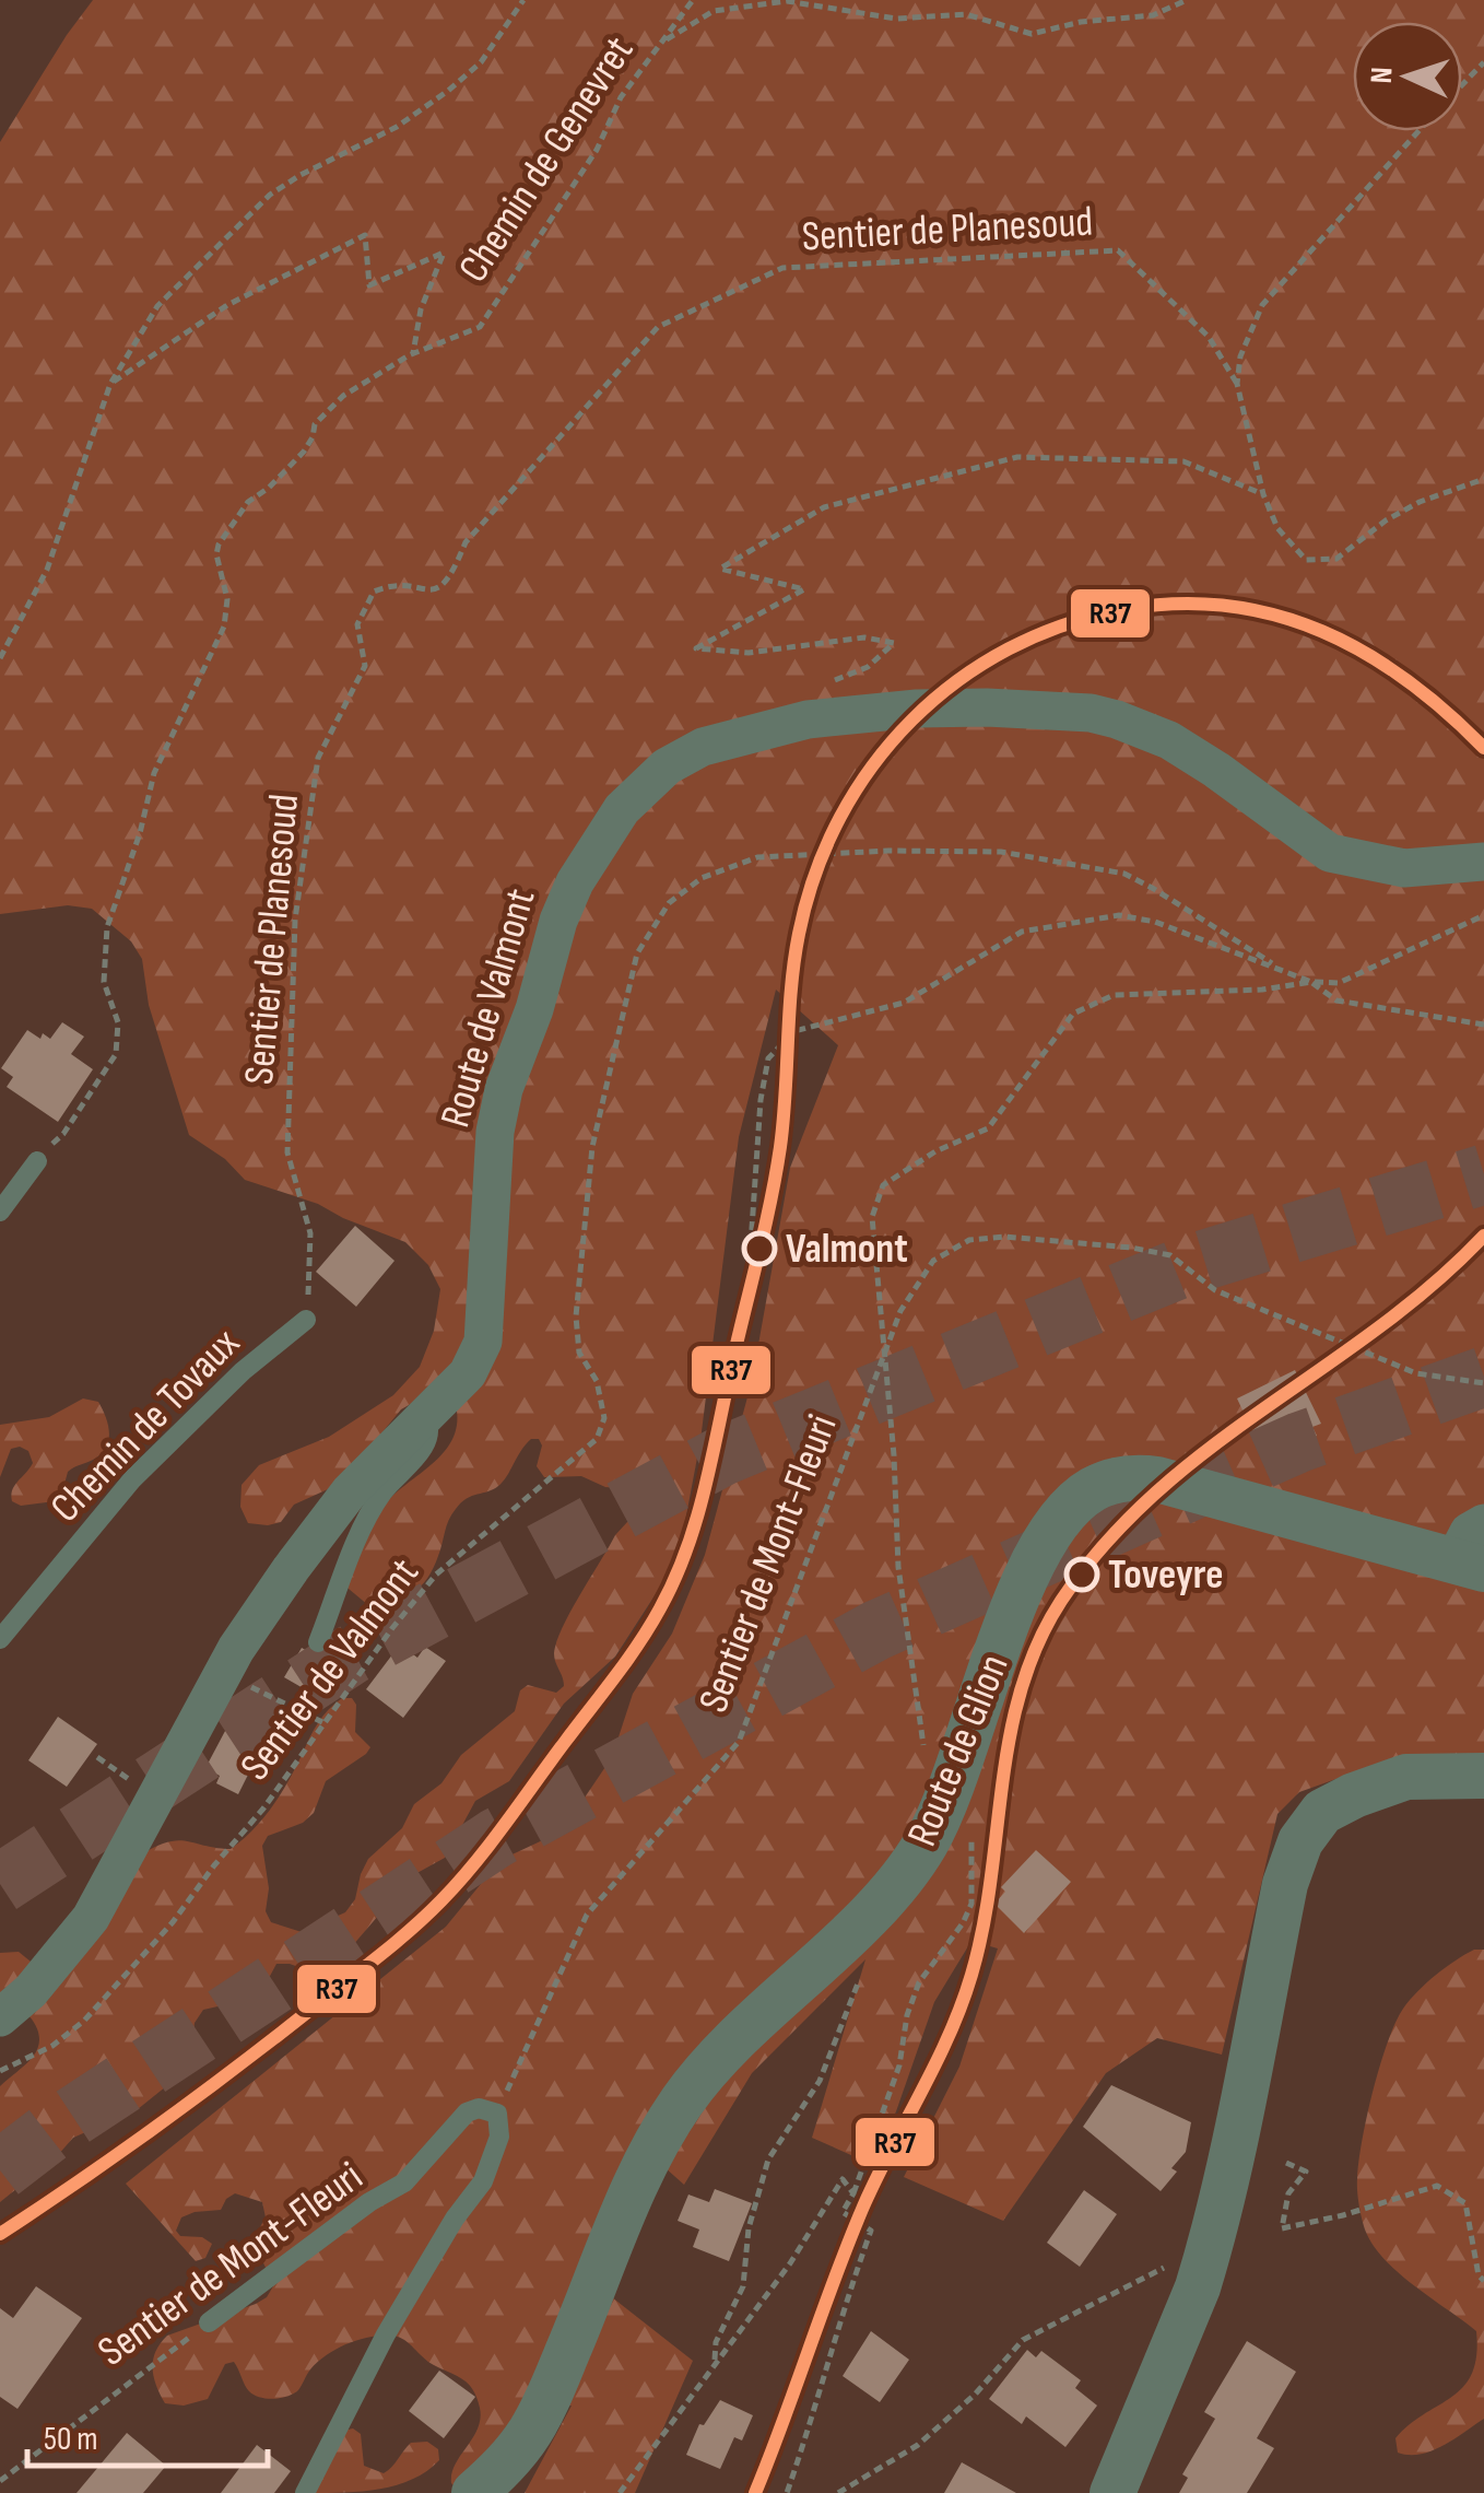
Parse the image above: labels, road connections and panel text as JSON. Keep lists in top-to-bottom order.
{
  "streets": {
    "street": ["Route de Valmont", "Route de Glion"],
    "lane": ["Chemin de Tovaux", "Sentier de Mont-Fleuri"],
    "path": ["Chemin de Genevret", "Sentier de Planesoud", "Sentier de Valmont"]
  },
  "crossings": [
    ["Sentier de Planesoud", "Chemin de Tovaux"]
  ],
  "places": ["Valmont", "Toveyre"],
  "lines": ["transit line R37"],
  "scale_bar": "50 m",
  "north": "left"
}
